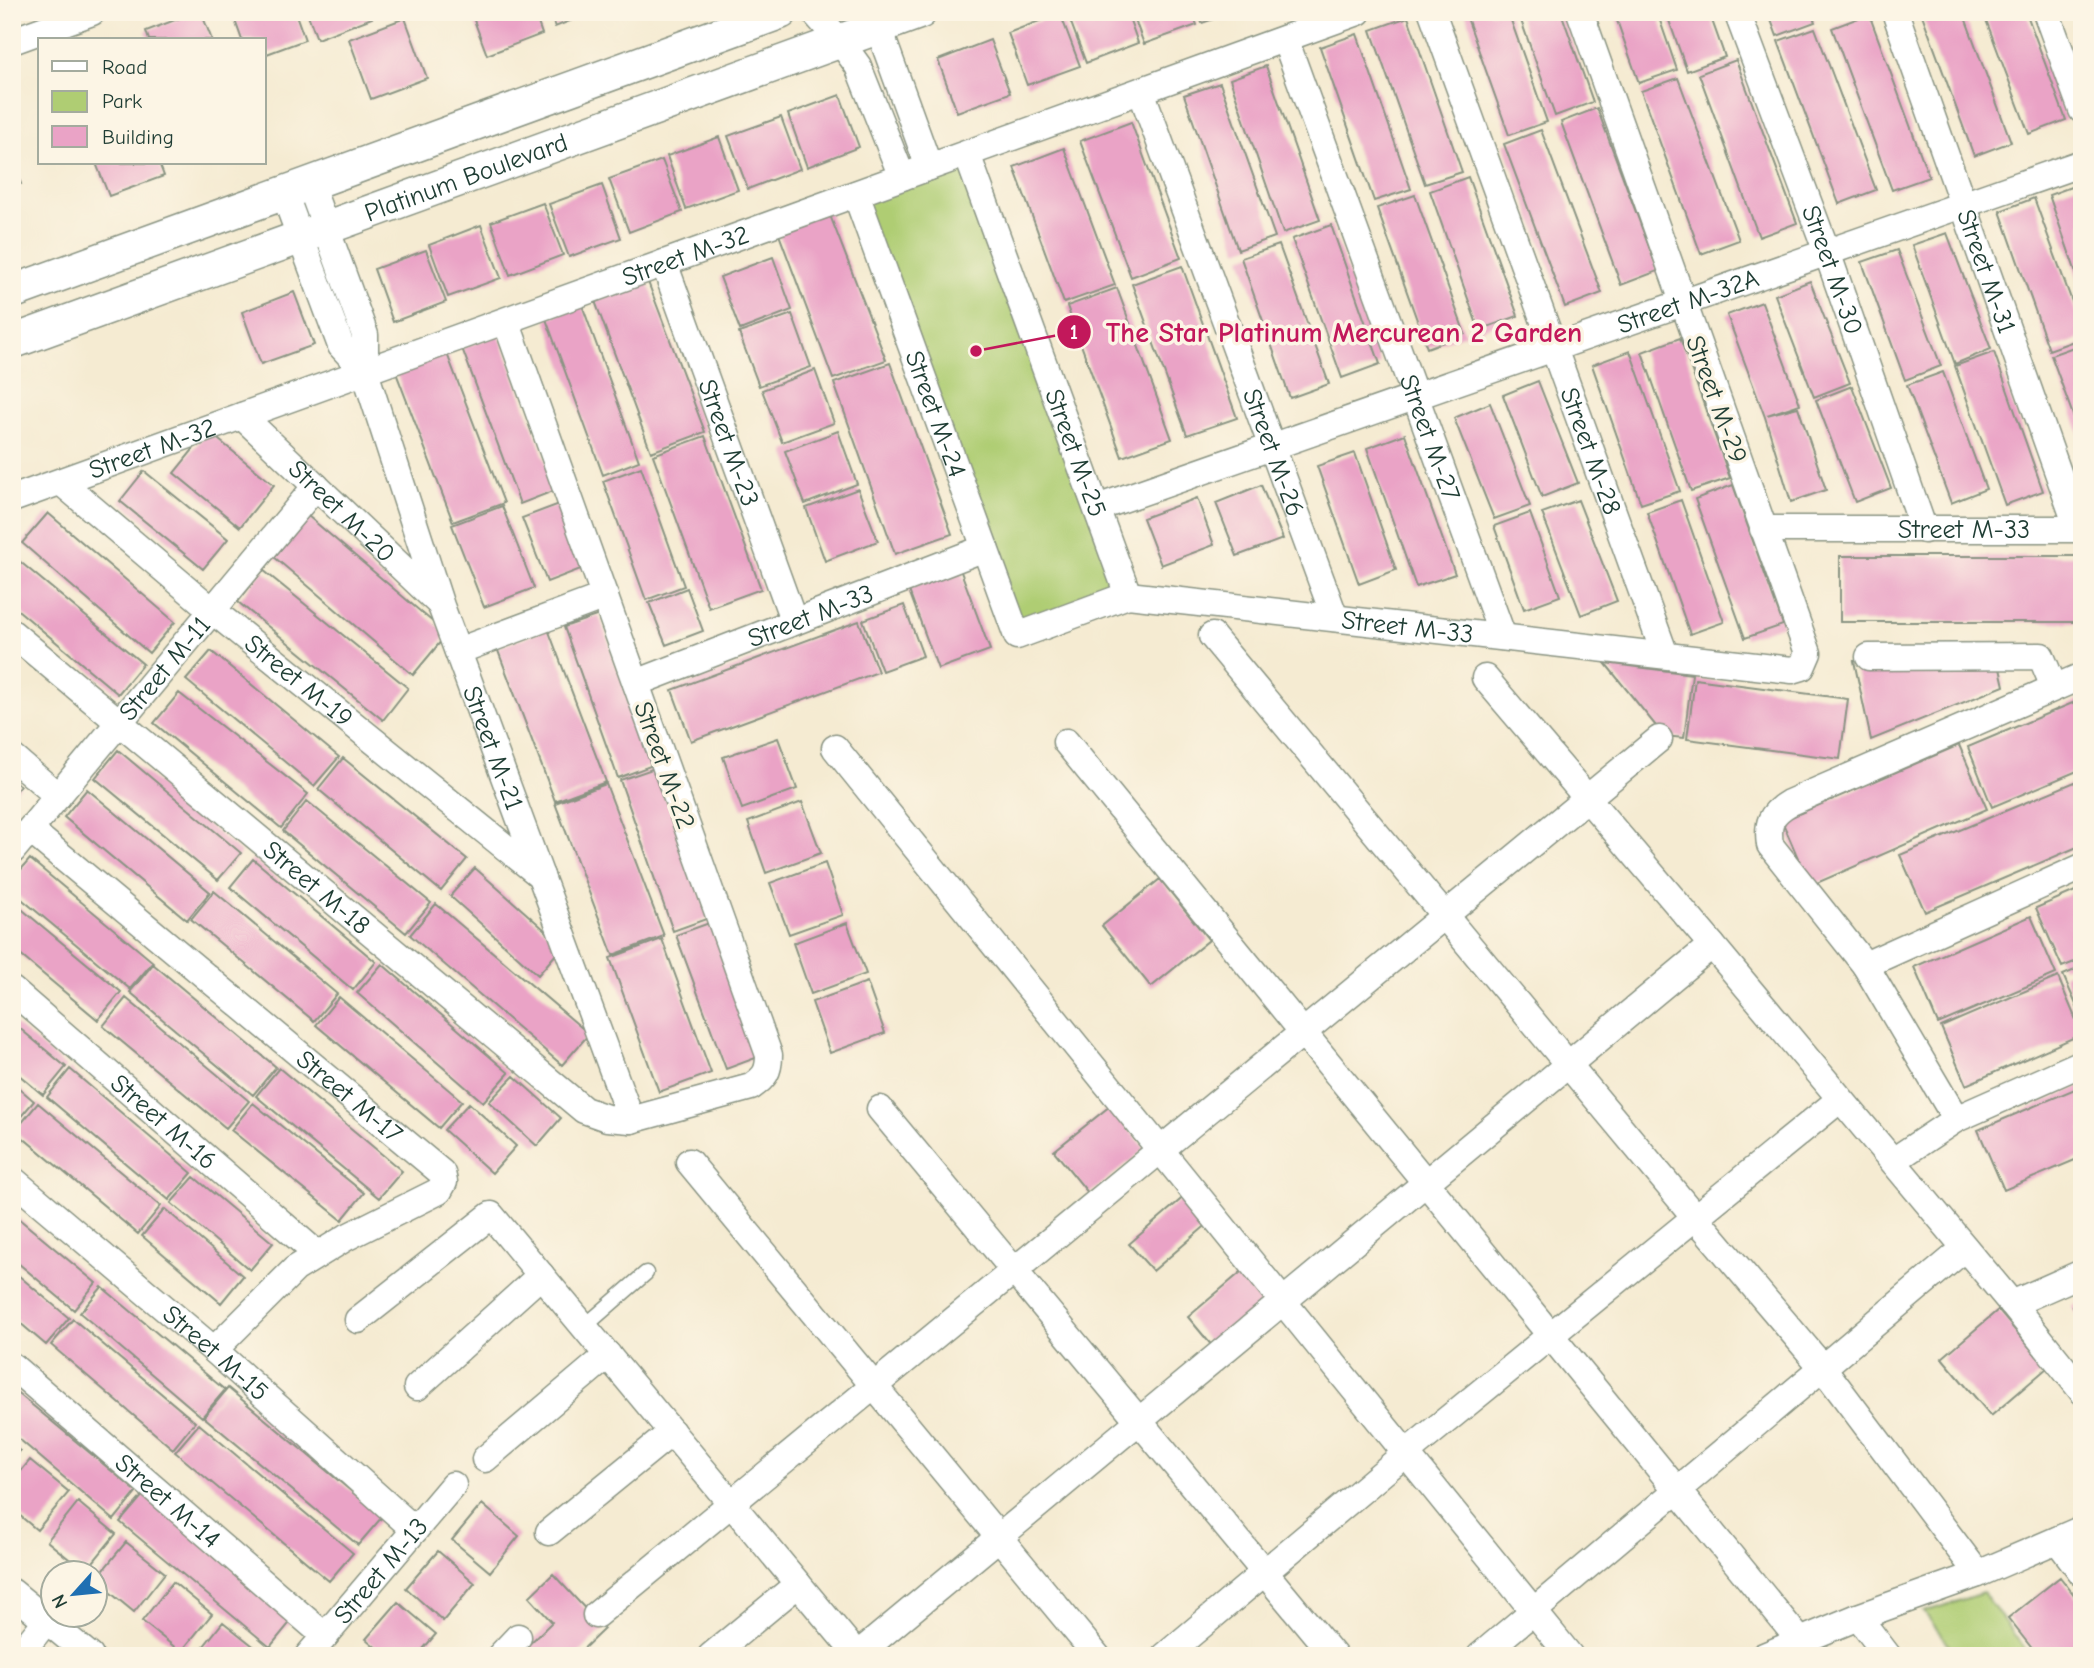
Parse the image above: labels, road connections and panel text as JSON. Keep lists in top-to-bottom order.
{
  "streets": {
    "street": [
      "Platinum Boulevard",
      "Street M-32",
      "Street M-30",
      "Street M-31",
      "Street M-32A",
      "Street M-29",
      "Street M-24",
      "Street M-27",
      "Street M-23",
      "Street M-28",
      "Street M-25",
      "Street M-26",
      "Street M-20",
      "Street M-33",
      "Street M-11",
      "Street M-19",
      "Street M-21",
      "Street M-22",
      "Street M-18",
      "Street M-17",
      "Street M-16",
      "Street M-15",
      "Street M-14",
      "Street M-13"
    ]
  },
  "crossings": [
    ["Street M-32", "Street M-24"],
    ["Street M-32", "Street M-27"],
    ["Street M-32", "Street M-23"],
    ["Street M-32", "Street M-25"],
    ["Street M-32", "Street M-26"],
    ["Street M-32", "Street M-20"],
    ["Street M-32", "Street M-19"],
    ["Street M-32", "Street M-21"],
    ["Street M-32", "Street M-22"],
    ["Street M-30", "Street M-32A"],
    ["Street M-30", "Street M-33"],
    ["Street M-31", "Street M-32A"],
    ["Street M-31", "Street M-33"],
    ["Street M-32A", "Street M-29"],
    ["Street M-32A", "Street M-27"],
    ["Street M-32A", "Street M-28"],
    ["Street M-32A", "Street M-25"],
    ["Street M-32A", "Street M-26"],
    ["Street M-29", "Street M-33"],
    ["Street M-24", "Street M-33"],
    ["Street M-27", "Street M-33"],
    ["Street M-23", "Street M-33"],
    ["Street M-28", "Street M-33"],
    ["Street M-25", "Street M-33"],
    ["Street M-26", "Street M-33"],
    ["Street M-20", "Street M-11"],
    ["Street M-20", "Street M-21"],
    ["Street M-33", "Street M-22"],
    ["Street M-11", "Street M-19"],
    ["Street M-11", "Street M-18"],
    ["Street M-11", "Street M-17"],
    ["Street M-19", "Street M-21"],
    ["Street M-21", "Street M-22"],
    ["Street M-21", "Street M-18"],
    ["Street M-22", "Street M-18"],
    ["Street M-17", "Street M-16"],
    ["Street M-17", "Street M-15"],
    ["Street M-15", "Street M-13"],
    ["Street M-14", "Street M-13"]
  ],
  "places": ["The Star Platinum Mercurean 2 Garden"],
  "legend": ["Road", "Park", "Building"],
  "north": "bottom left"
}
